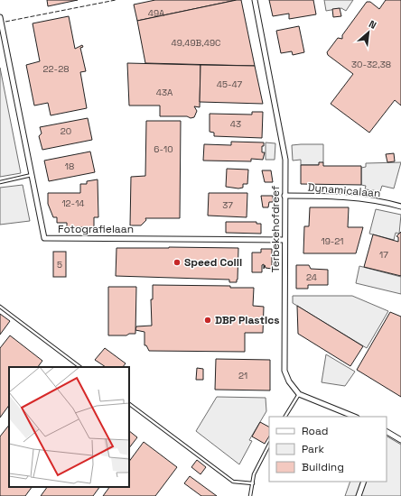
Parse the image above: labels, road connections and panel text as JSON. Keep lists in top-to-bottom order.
{
  "streets": {
    "street": ["Dynamicalaan", "Fotografielaan", "Terbekehofdreef"]
  },
  "crossings": [
    ["Dynamicalaan", "Terbekehofdreef"],
    ["Fotografielaan", "Terbekehofdreef"]
  ],
  "places": ["Speed Colli", "DBP Plastics"],
  "house_numbers": [
    "49A",
    "49,49B,49C",
    "30-32,38",
    "22-28",
    "45-47",
    "43A",
    "43",
    "20",
    "6-10",
    "18",
    "12-14",
    "37",
    "19-21",
    "17",
    "5",
    "24",
    "21"
  ],
  "legend": ["Road", "Park", "Building"],
  "north": "top right"
}
